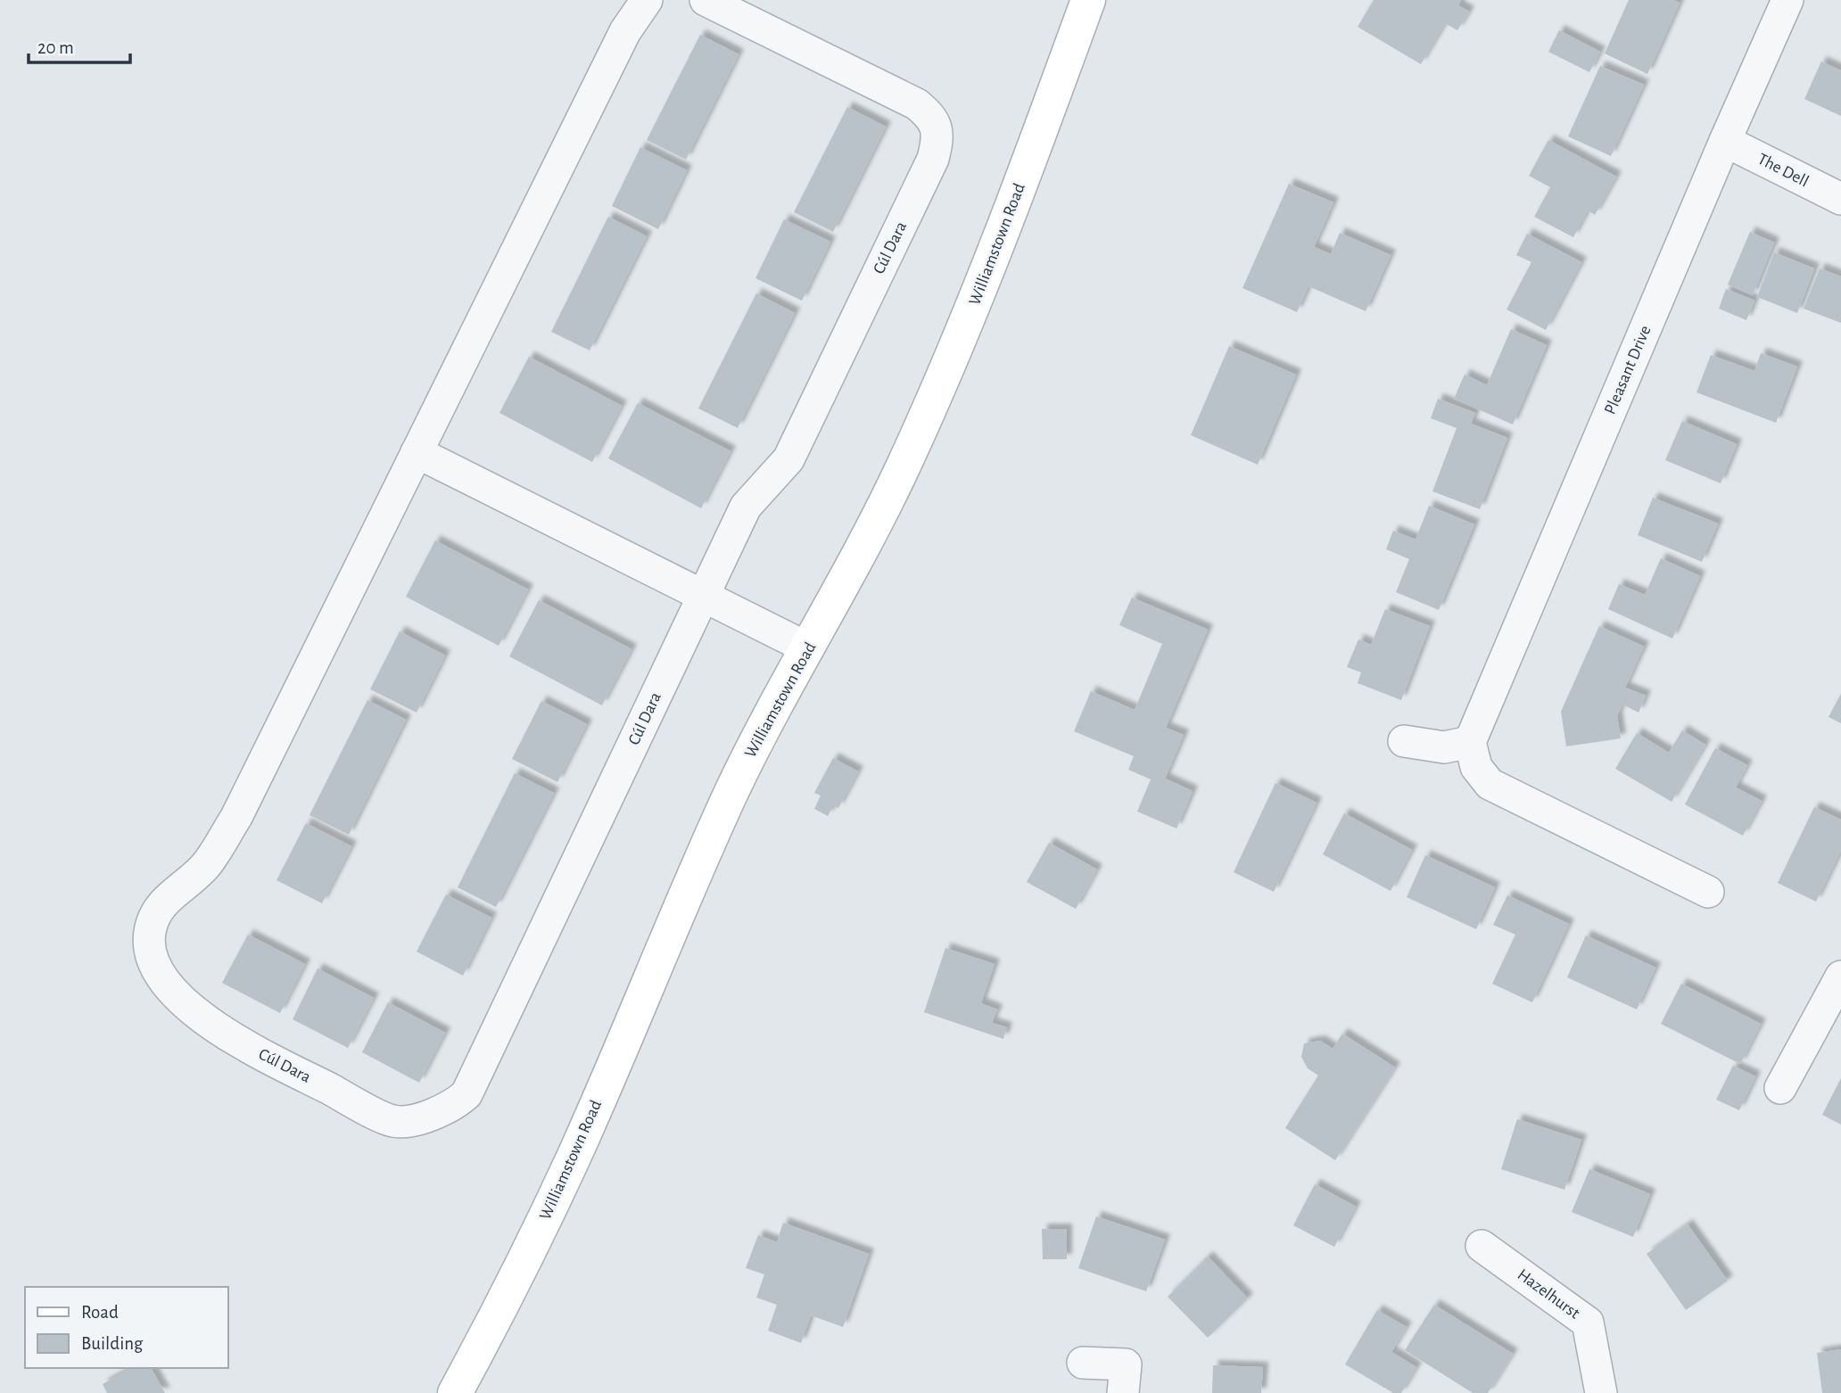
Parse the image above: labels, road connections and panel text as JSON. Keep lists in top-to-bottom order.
{
  "streets": {
    "street": [
      "The Dell",
      "Williamstown Road",
      "Cúl Dara",
      "Pleasant Drive",
      "Hazelhurst"
    ]
  },
  "crossings": [
    ["The Dell", "Pleasant Drive"]
  ],
  "legend": ["Road", "Building"],
  "scale_bar": "20 m"
}
